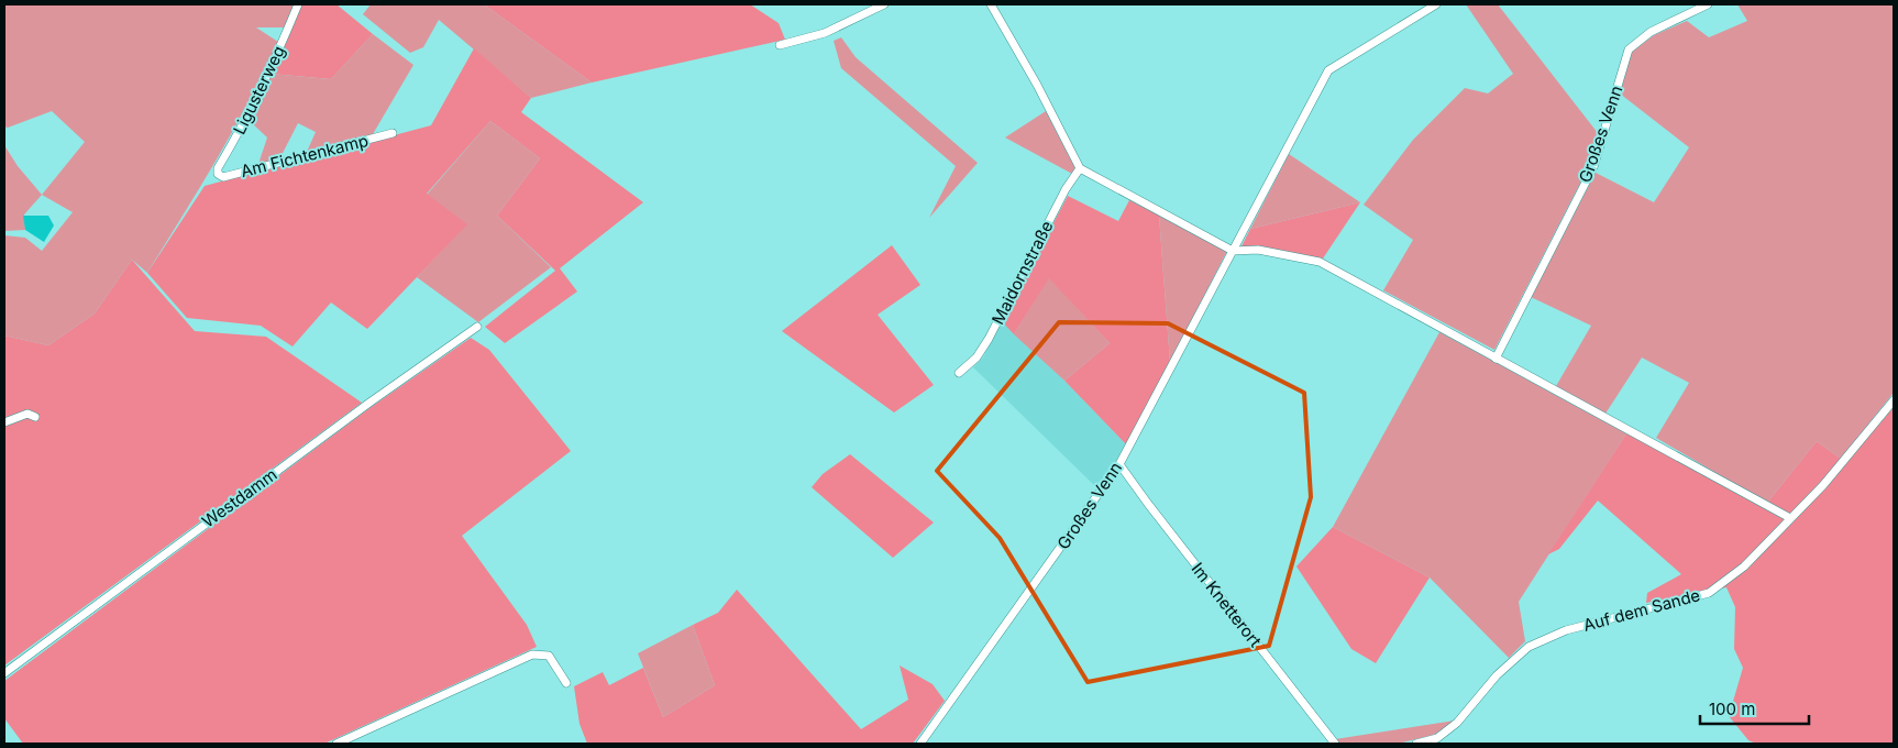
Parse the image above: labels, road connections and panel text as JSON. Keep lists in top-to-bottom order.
{
  "streets": {
    "street": [
      "Ligusterweg",
      "Großes Venn",
      "Am Fichtenkamp",
      "Maidornstraße",
      "Westdamm",
      "Im Knetterort",
      "Auf dem Sande"
    ]
  },
  "crossings": [
    ["Ligusterweg", "Am Fichtenkamp"],
    ["Großes Venn", "Im Knetterort"]
  ],
  "scale_bar": "100 m"
}
